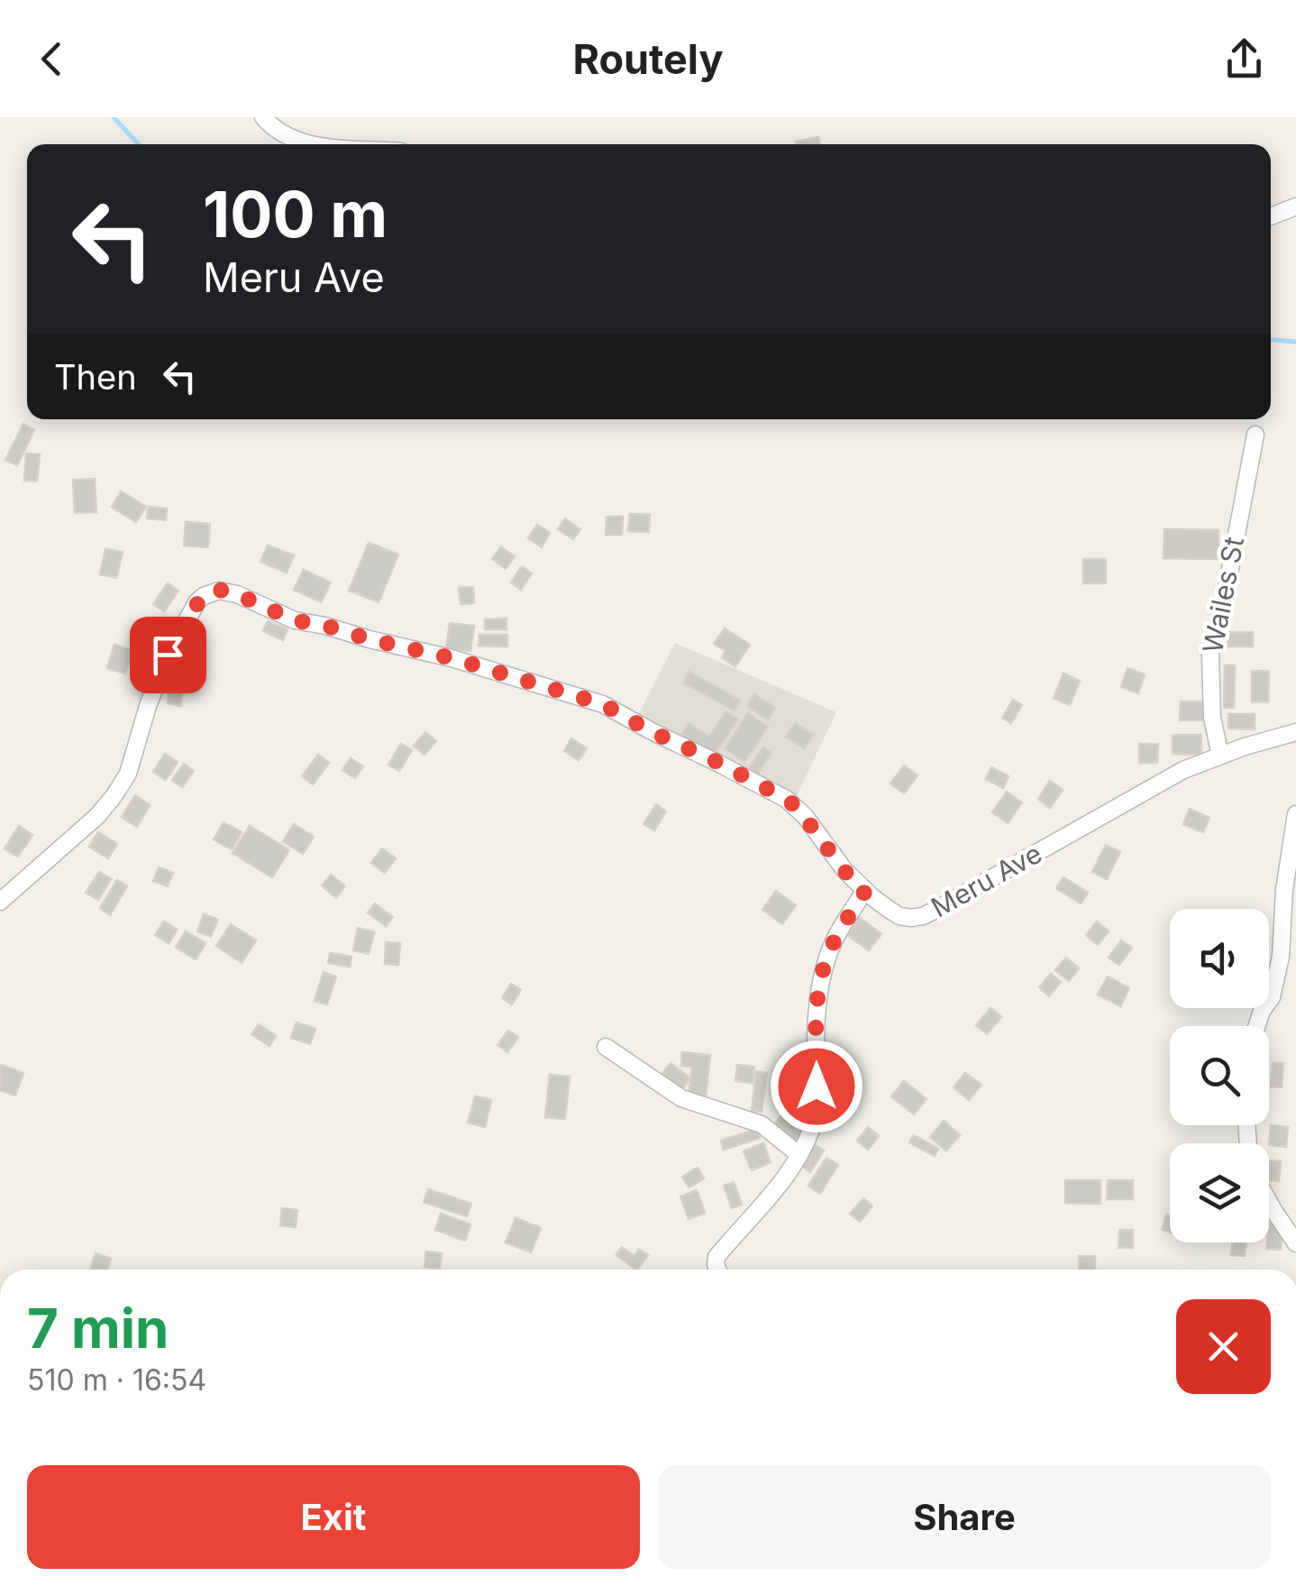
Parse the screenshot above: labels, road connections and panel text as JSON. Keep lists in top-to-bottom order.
{
  "streets": {
    "street": ["Wailes St", "Meru Ave"]
  },
  "crossings": [
    ["Wailes St", "Meru Ave"]
  ],
  "page": {
    "header": "Routely",
    "turn": ["100 m", "Meru Ave"],
    "then": "Then",
    "heading": ["7 min", "510 m · 16:54"],
    "buttons": ["Exit", "Share"]
  }
}
